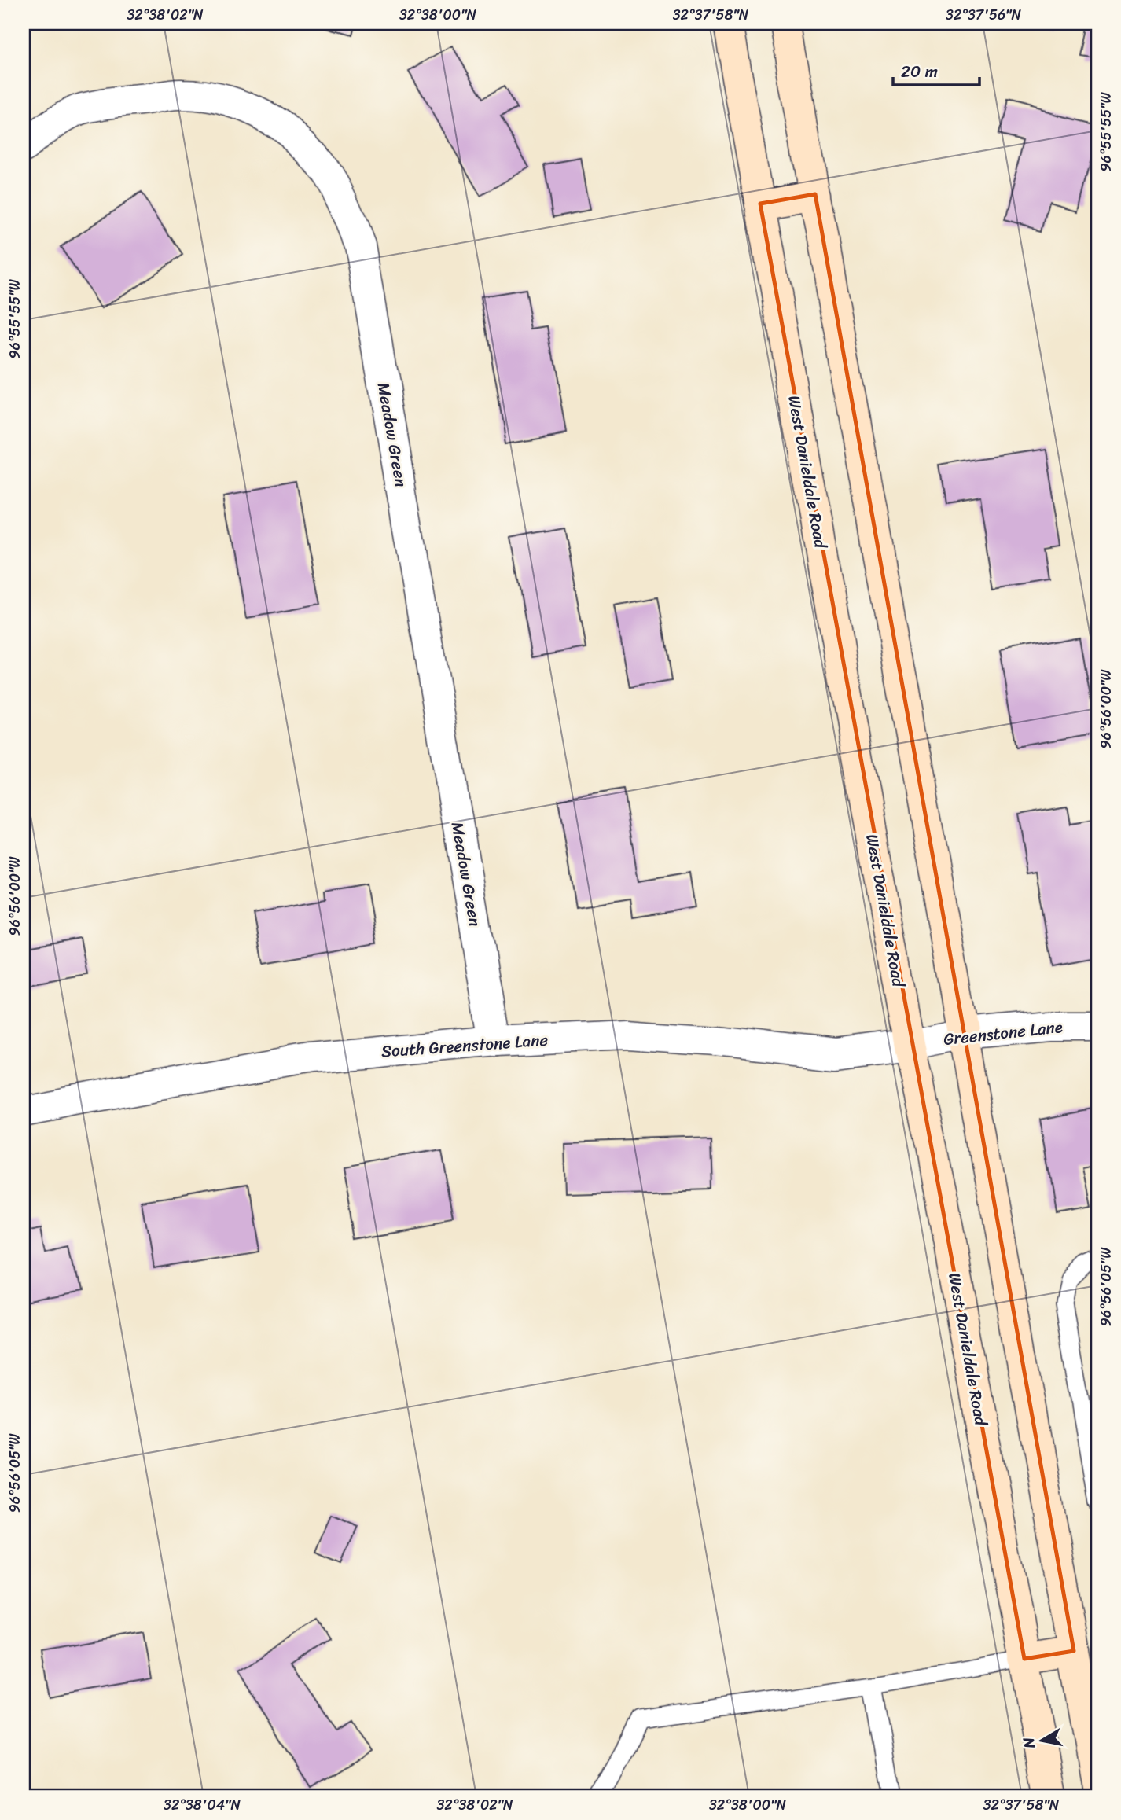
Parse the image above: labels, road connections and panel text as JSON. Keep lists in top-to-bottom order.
{
  "streets": {
    "main road": ["West Danieldale Road"],
    "street": ["Meadow Green", "Greenstone Lane", "South Greenstone Lane"]
  },
  "crossings": [
    ["Meadow Green", "South Greenstone Lane"],
    ["West Danieldale Road", "Greenstone Lane"],
    ["West Danieldale Road", "South Greenstone Lane"],
    ["Greenstone Lane", "South Greenstone Lane"]
  ],
  "scale_bar": "20 m",
  "north": "left",
  "coordinates": [
    "32°38'02\"N",
    "32°38'00\"N",
    "32°37'58\"N",
    "32°37'56\"N",
    "96°55'55\"W",
    "96°56'00\"W",
    "96°56'05\"W",
    "32°38'04\"N"
  ]
}
